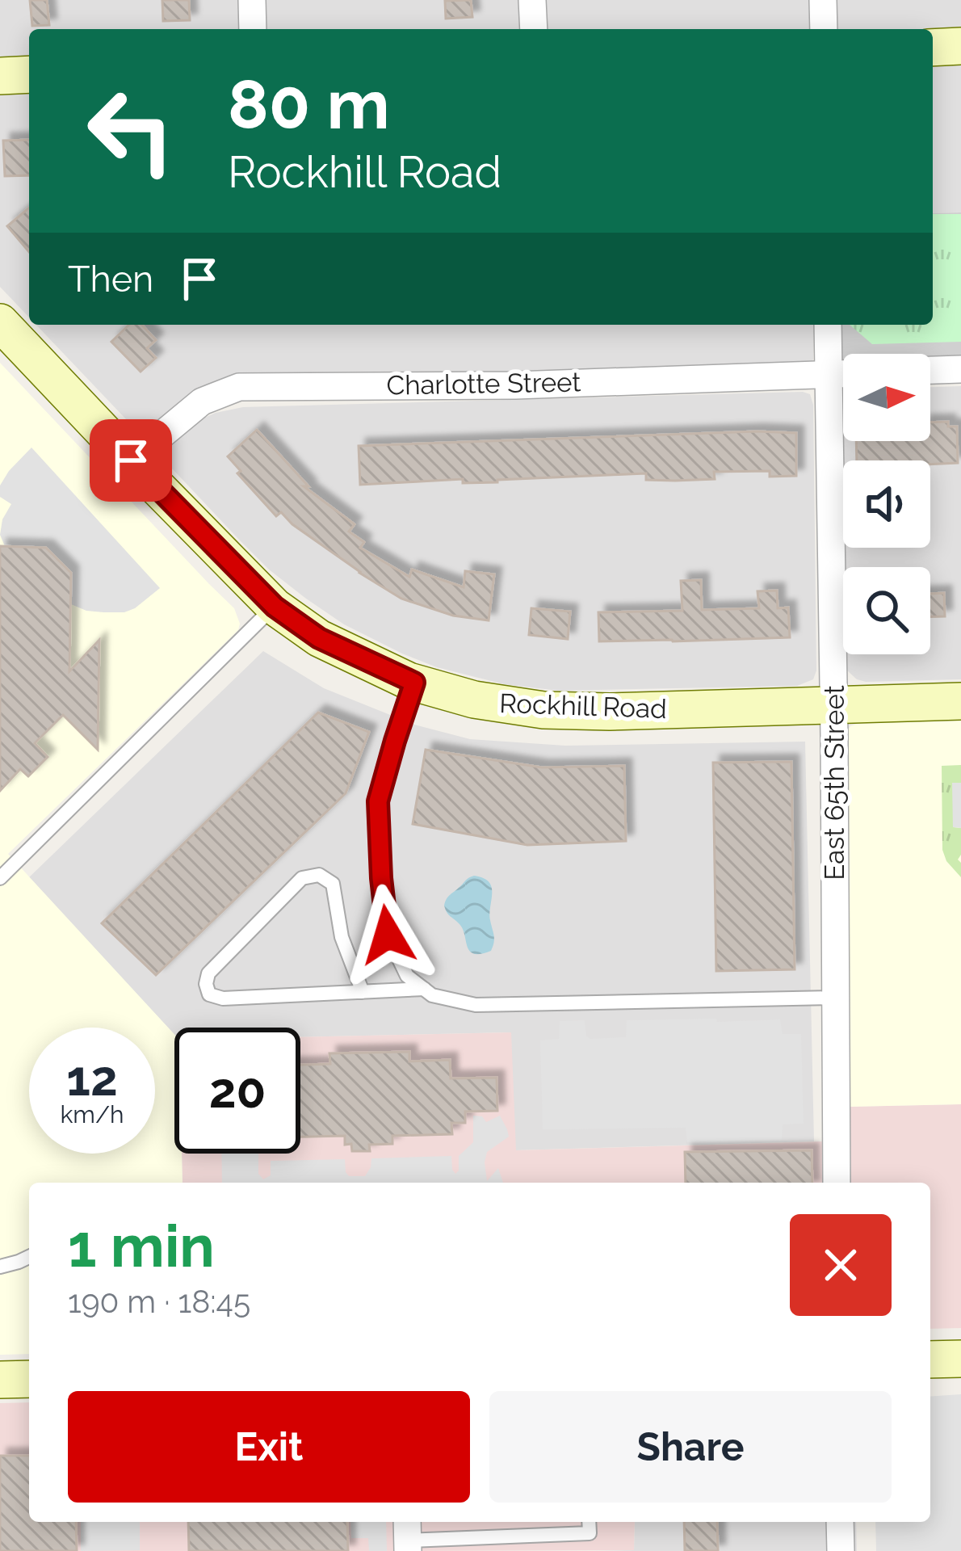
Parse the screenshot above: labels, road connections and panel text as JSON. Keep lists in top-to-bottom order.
{
  "streets": {
    "main road": ["Rockhill Road"],
    "street": ["Charlotte Street", "East 65th Street"]
  },
  "crossings": [
    ["Charlotte Street", "Rockhill Road"],
    ["Charlotte Street", "East 65th Street"],
    ["Rockhill Road", "East 65th Street"]
  ],
  "north": "right",
  "page": {
    "turn": ["80 m", "Rockhill Road"],
    "then": "Then",
    "speed": "12 km/h",
    "limit": "20",
    "heading": ["1 min", "190 m · 18:45"],
    "buttons": ["Exit", "Share"]
  }
}
